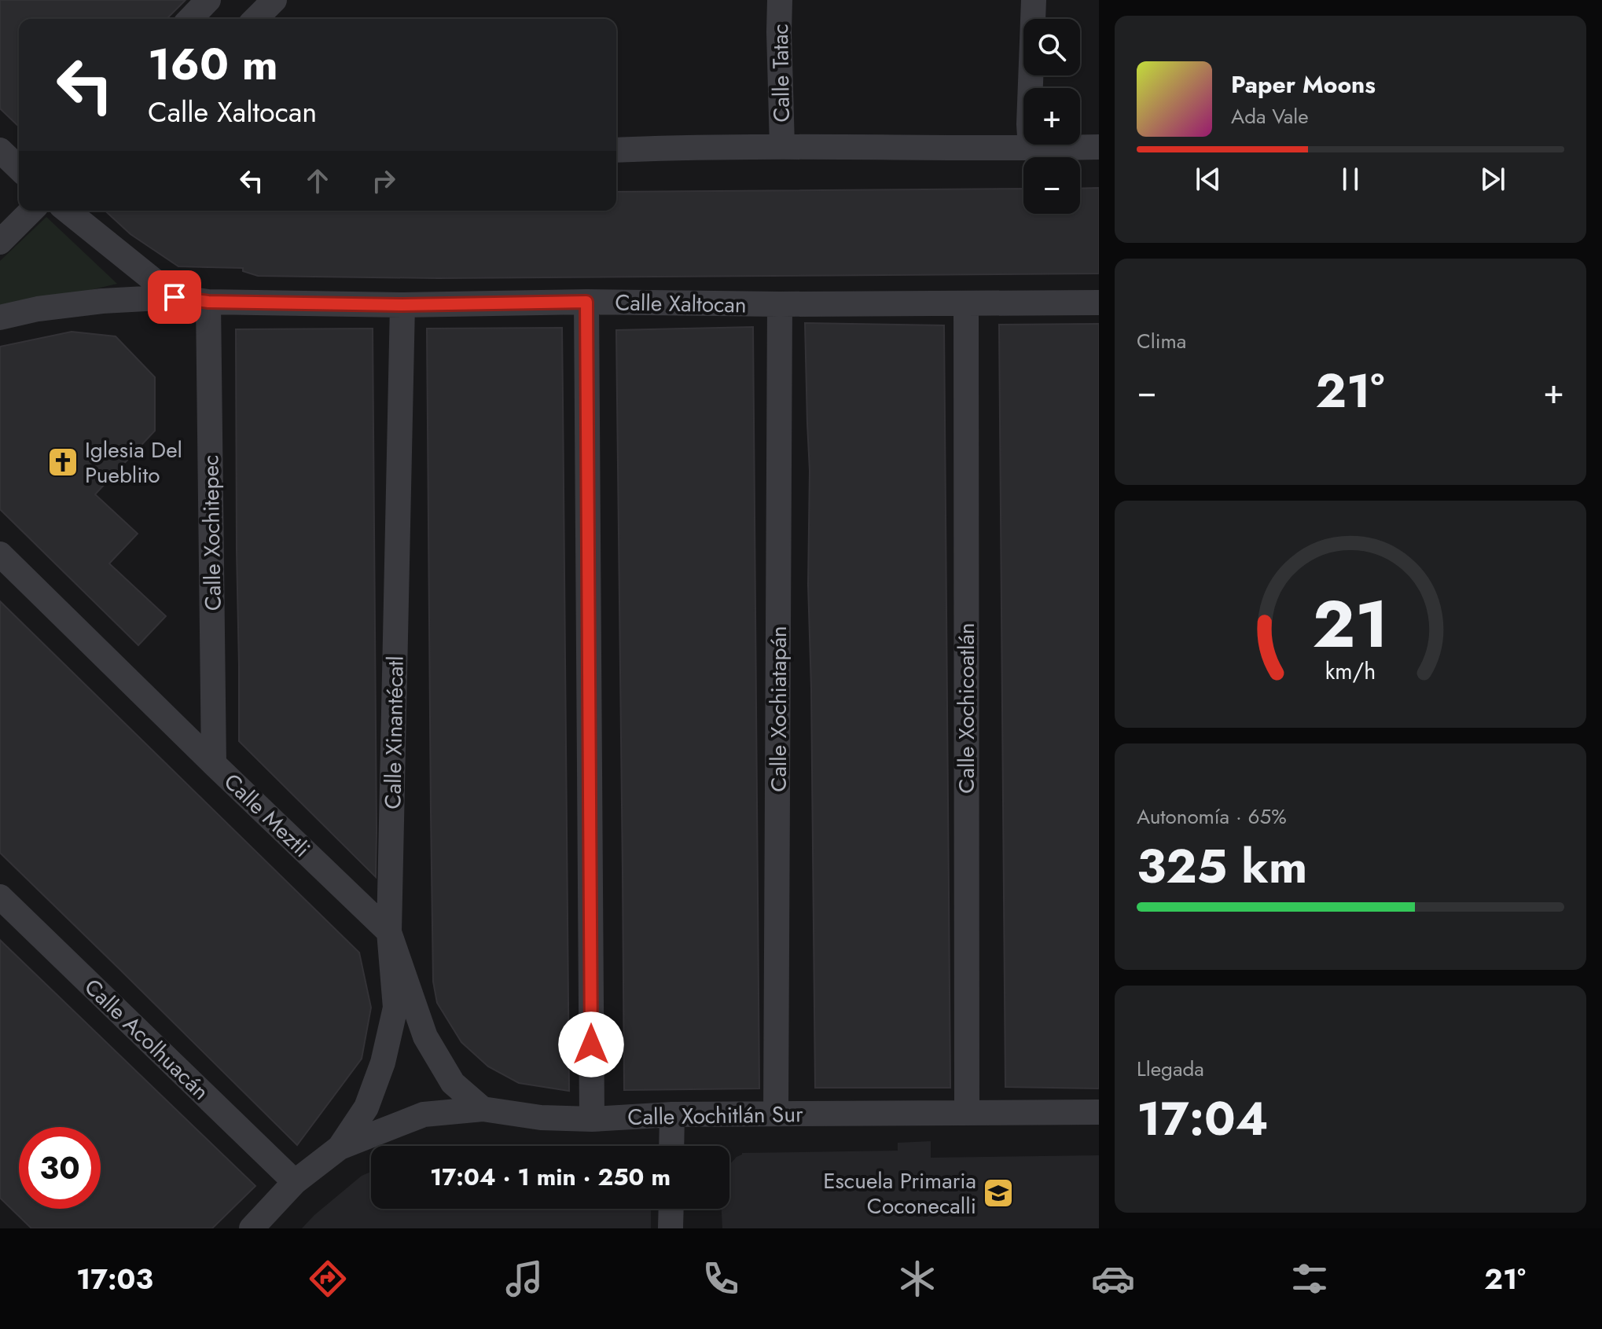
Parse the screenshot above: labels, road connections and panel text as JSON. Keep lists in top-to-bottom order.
{
  "streets": {
    "street": [
      "Calle Tatac",
      "Calle Xaltocan",
      "Calle Xochitepec",
      "Calle Xochicoatlán",
      "Calle Xochiatapán",
      "Calle Xinantécatl",
      "Calle Meztli",
      "Calle Acolhuacán",
      "Calle Xochitlán Sur"
    ]
  },
  "crossings": [
    ["Calle Xaltocan", "Calle Xochitepec"],
    ["Calle Xaltocan", "Calle Xochicoatlán"],
    ["Calle Xaltocan", "Calle Xochiatapán"],
    ["Calle Xaltocan", "Calle Xinantécatl"],
    ["Calle Xochitepec", "Calle Meztli"],
    ["Calle Xochicoatlán", "Calle Xochitlán Sur"],
    ["Calle Xochiatapán", "Calle Xochitlán Sur"],
    ["Calle Xinantécatl", "Calle Meztli"],
    ["Calle Xinantécatl", "Calle Xochitlán Sur"],
    ["Calle Meztli", "Calle Xochitlán Sur"]
  ],
  "places": {
    "church": ["Iglesia Del Pueblito"],
    "school or university": ["Escuela Primaria Coconecalli"]
  },
  "page": {
    "map_buttons": ["+", "−"],
    "turn": ["160 m", "Calle Xaltocan"],
    "song": ["Paper Moons", "Ada Vale"],
    "tile": [
      "Clima",
      ["Autonomía · 65%", "325 km"],
      ["Llegada", "17:04"]
    ],
    "heat": ["−", "21°", "+"],
    "limit": "30",
    "trip": "17:04 · 1 min · 250 m",
    "tabs": ["17:03", "21°"],
    "gauge": ["21", "km/h"]
  }
}
